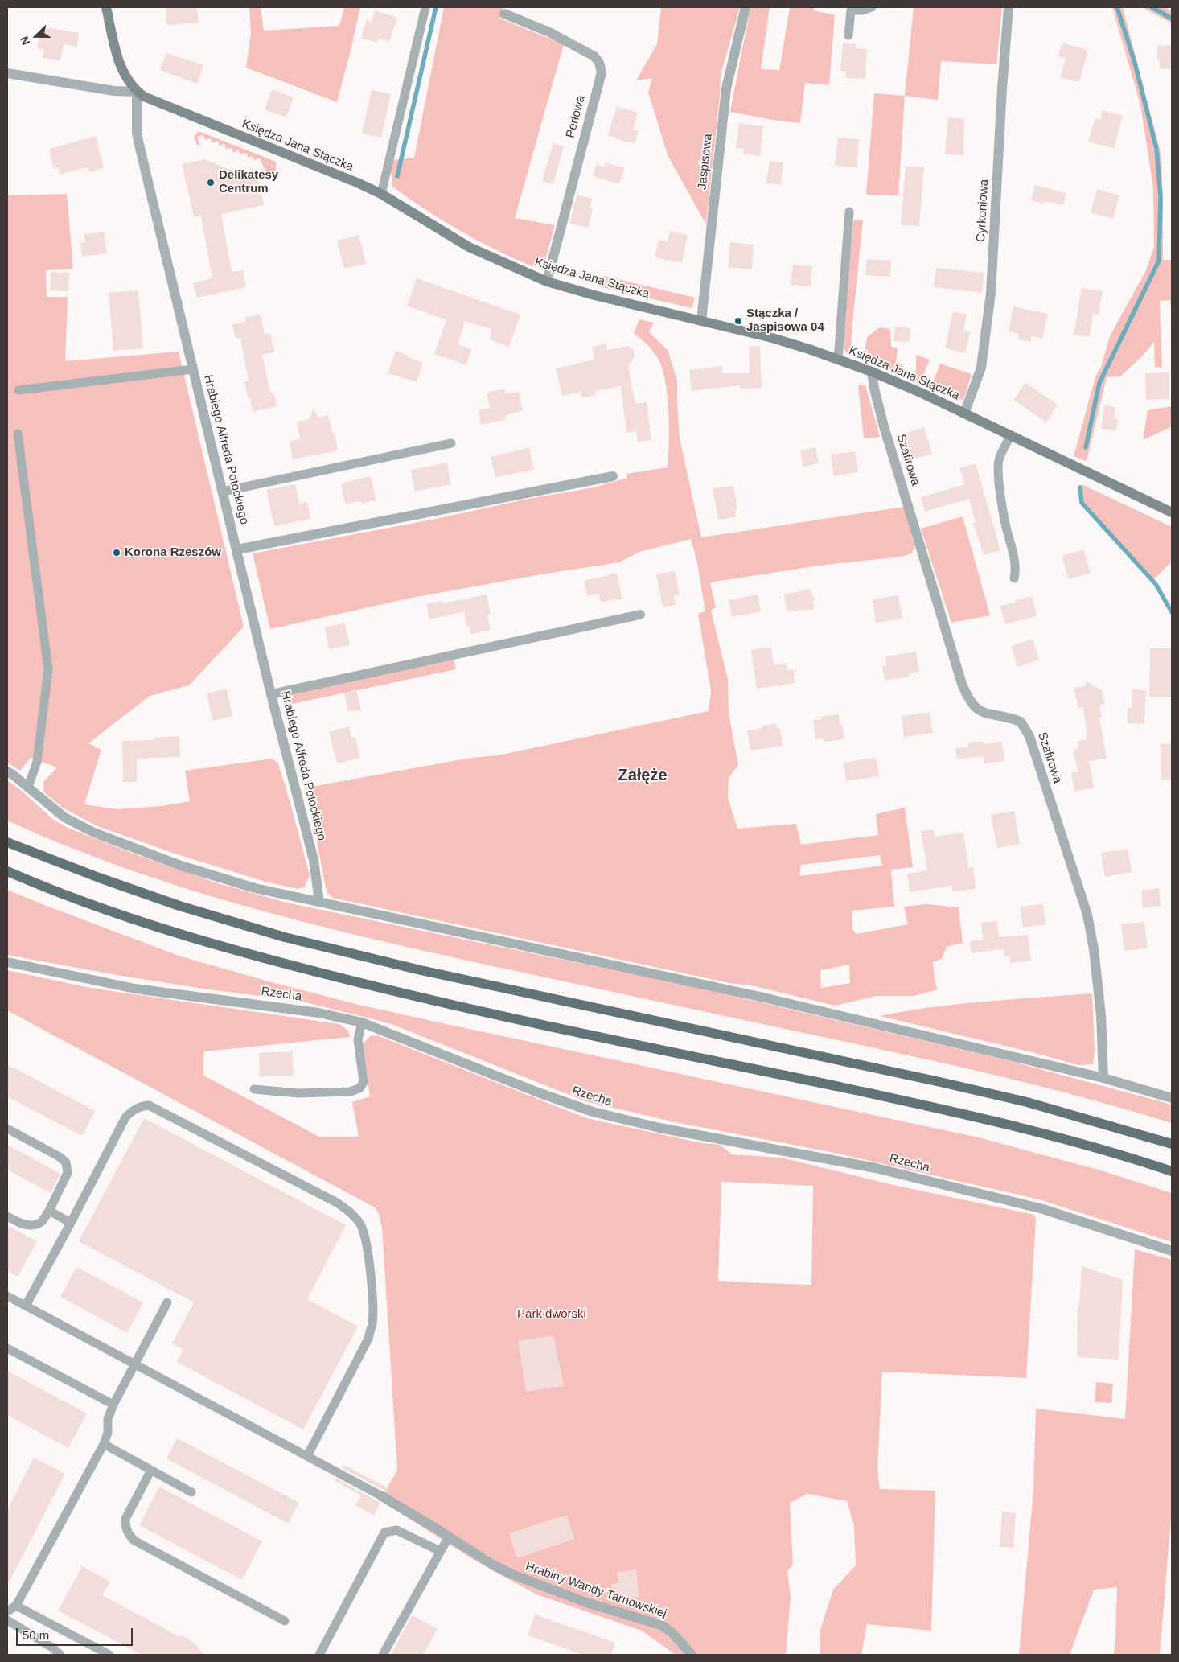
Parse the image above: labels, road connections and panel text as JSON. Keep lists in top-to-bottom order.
{
  "streets": {
    "street": [
      "Perłowa",
      "Księdza Jana Stączka",
      "Jaspisowa",
      "Cyrkoniowa",
      "Hrabiego Alfreda Potockiego",
      "Szafirowa",
      "Rzecha",
      "Hrabiny Wandy Tarnowskiej"
    ]
  },
  "crossings": [
    ["Perłowa", "Księdza Jana Stączka"],
    ["Księdza Jana Stączka", "Jaspisowa"],
    ["Księdza Jana Stączka", "Cyrkoniowa"],
    ["Księdza Jana Stączka", "Hrabiego Alfreda Potockiego"],
    ["Księdza Jana Stączka", "Szafirowa"]
  ],
  "districts": ["Załęże"],
  "parks": ["Park dworski"],
  "places": ["Delikatesy Centrum", "Stączka / Jaspisowa 04", "Korona Rzeszów"],
  "scale_bar": "50 m",
  "north": "left"
}
